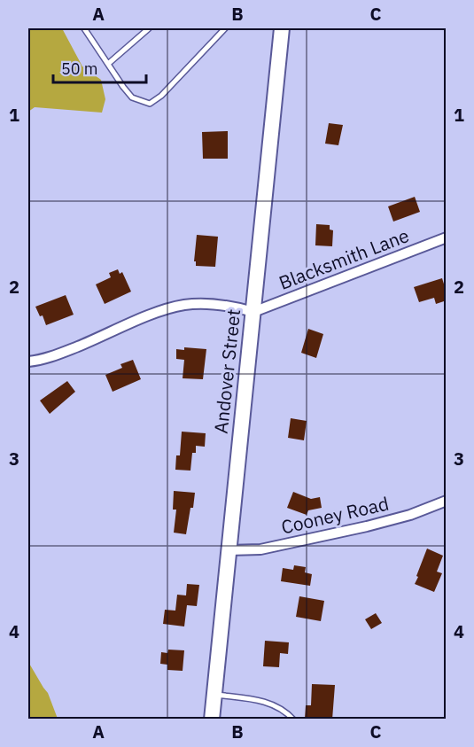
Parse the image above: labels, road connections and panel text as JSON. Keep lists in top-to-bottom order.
{
  "streets": {
    "main road": ["Andover Street"],
    "street": ["Blacksmith Lane", "Cooney Road"]
  },
  "crossings": [
    ["Blacksmith Lane", "Andover Street"],
    ["Andover Street", "Cooney Road"]
  ],
  "scale_bar": "50 m",
  "grid": {
    "columns": ["A", "B", "C"],
    "rows": [
      "1",
      "2",
      "3",
      "4"
    ]
  }
}
